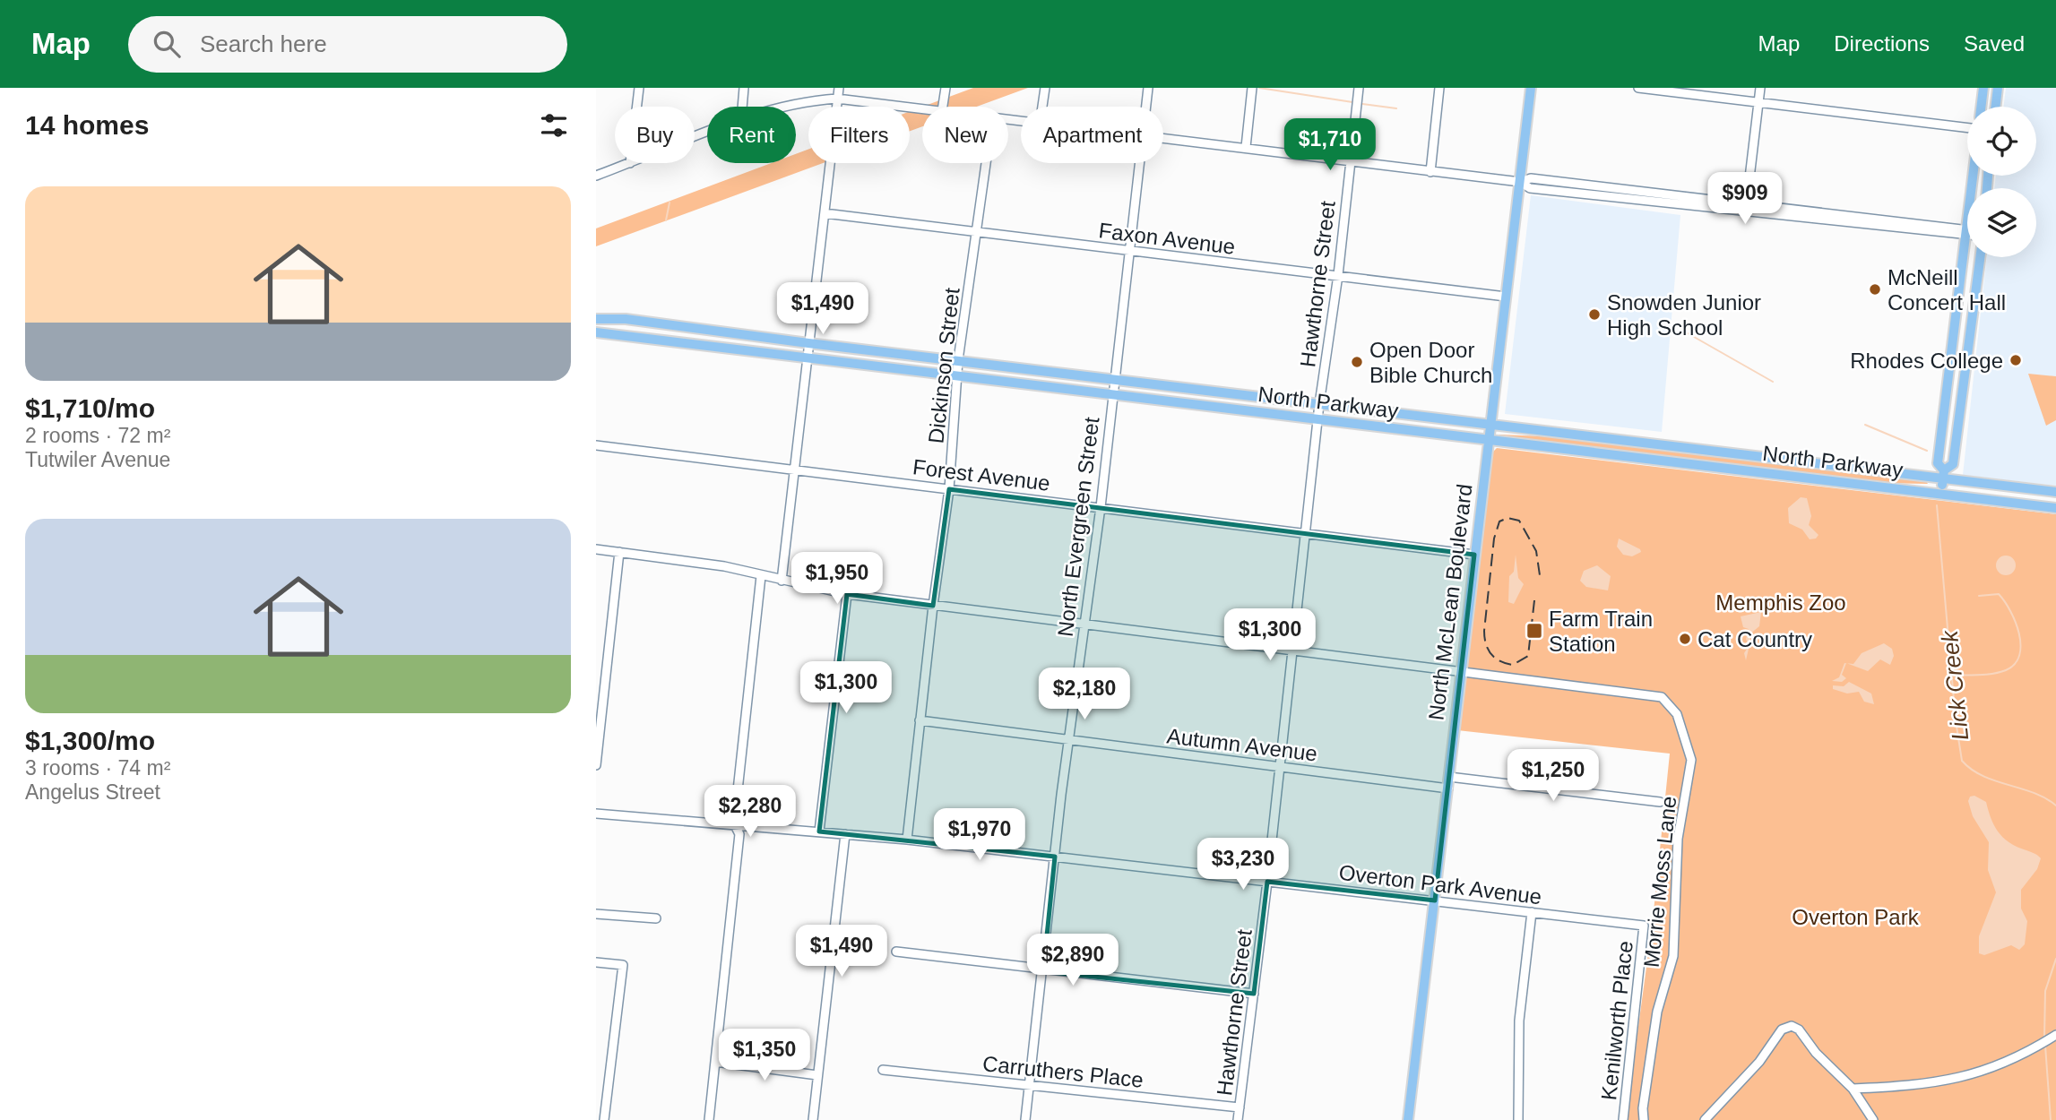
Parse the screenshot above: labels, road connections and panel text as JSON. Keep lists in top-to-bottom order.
{
  "streets": {
    "main road": ["North Parkway", "North McLean Boulevard"],
    "street": [
      "Faxon Avenue",
      "Hawthorne Street",
      "Dickinson Street",
      "Forest Avenue",
      "North Evergreen Street",
      "Autumn Avenue",
      "Morrie Moss Lane",
      "Overton Park Avenue",
      "Kenilworth Place",
      "Carruthers Place"
    ]
  },
  "crossings": [
    ["Faxon Avenue", "Hawthorne Street"],
    ["Faxon Avenue", "Dickinson Street"],
    ["Faxon Avenue", "North Evergreen Street"],
    ["Faxon Avenue", "North McLean Boulevard"],
    ["Hawthorne Street", "North Parkway"],
    ["Hawthorne Street", "Forest Avenue"],
    ["Hawthorne Street", "Autumn Avenue"],
    ["Hawthorne Street", "Overton Park Avenue"],
    ["Hawthorne Street", "Carruthers Place"],
    ["Dickinson Street", "North Parkway"],
    ["Dickinson Street", "Forest Avenue"],
    ["Dickinson Street", "Autumn Avenue"],
    ["Dickinson Street", "Overton Park Avenue"],
    ["North Parkway", "North Evergreen Street"],
    ["North Parkway", "North McLean Boulevard"],
    ["Forest Avenue", "North Evergreen Street"],
    ["Forest Avenue", "North McLean Boulevard"],
    ["North Evergreen Street", "Autumn Avenue"],
    ["North Evergreen Street", "Overton Park Avenue"],
    ["North Evergreen Street", "Carruthers Place"],
    ["North McLean Boulevard", "Autumn Avenue"],
    ["North McLean Boulevard", "Morrie Moss Lane"],
    ["North McLean Boulevard", "Overton Park Avenue"],
    ["Overton Park Avenue", "Kenilworth Place"]
  ],
  "water": ["Lick Creek"],
  "parks": ["Memphis Zoo", "Overton Park"],
  "places": {
    "other": [
      "McNeill Concert Hall",
      "Snowden Junior High School",
      "Rhodes College",
      "Open Door Bible Church",
      "Cat Country"
    ],
    "transit": ["Farm Train Station"]
  },
  "page": {
    "header": "Map",
    "search": "Search here",
    "nav": ["Map", "Directions", "Saved"],
    "heading": "14 homes",
    "chip": [
      "Buy",
      "Rent",
      "Filters",
      "New",
      "Apartment"
    ],
    "price": [
      "$1,710",
      "$909",
      "$1,490",
      "$1,950",
      "$1,300",
      "$1,300",
      "$2,180",
      "$1,250",
      "$2,280",
      "$1,970",
      "$3,230",
      "$1,490",
      "$2,890",
      "$1,350"
    ],
    "list": [
      {
        "name": "$1,710/mo",
        "note": "2 rooms · 72 m² · Tutwiler Avenue"
      },
      {
        "name": "$1,300/mo",
        "note": "3 rooms · 74 m² · Angelus Street"
      }
    ]
  }
}
